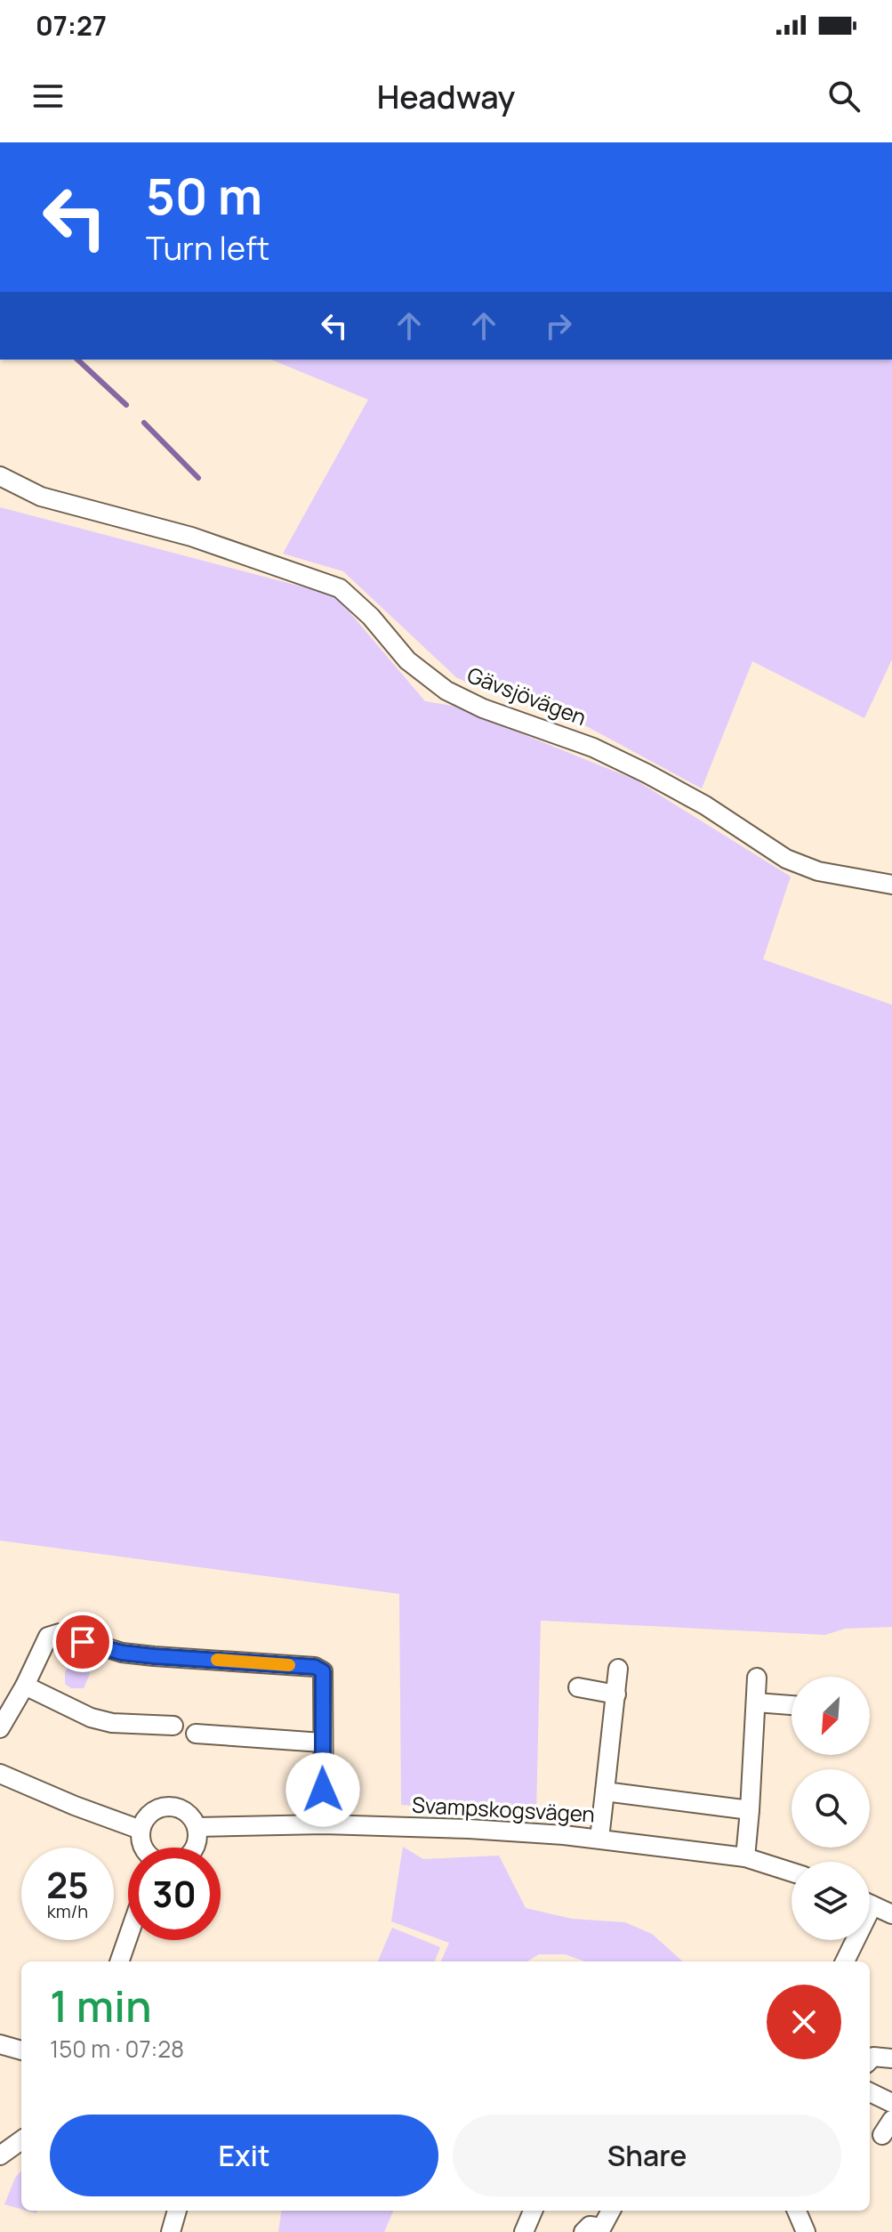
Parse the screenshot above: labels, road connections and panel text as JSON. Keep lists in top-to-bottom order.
{
  "streets": {
    "street": ["Gävsjövägen", "Svampskogsvägen"]
  },
  "north": "bottom left",
  "page": {
    "status": "07:27",
    "header": "Headway",
    "turn": ["50 m", "Turn left"],
    "speed": "25 km/h",
    "limit": "30",
    "heading": ["1 min", "150 m · 07:28"],
    "buttons": ["Exit", "Share"]
  }
}
